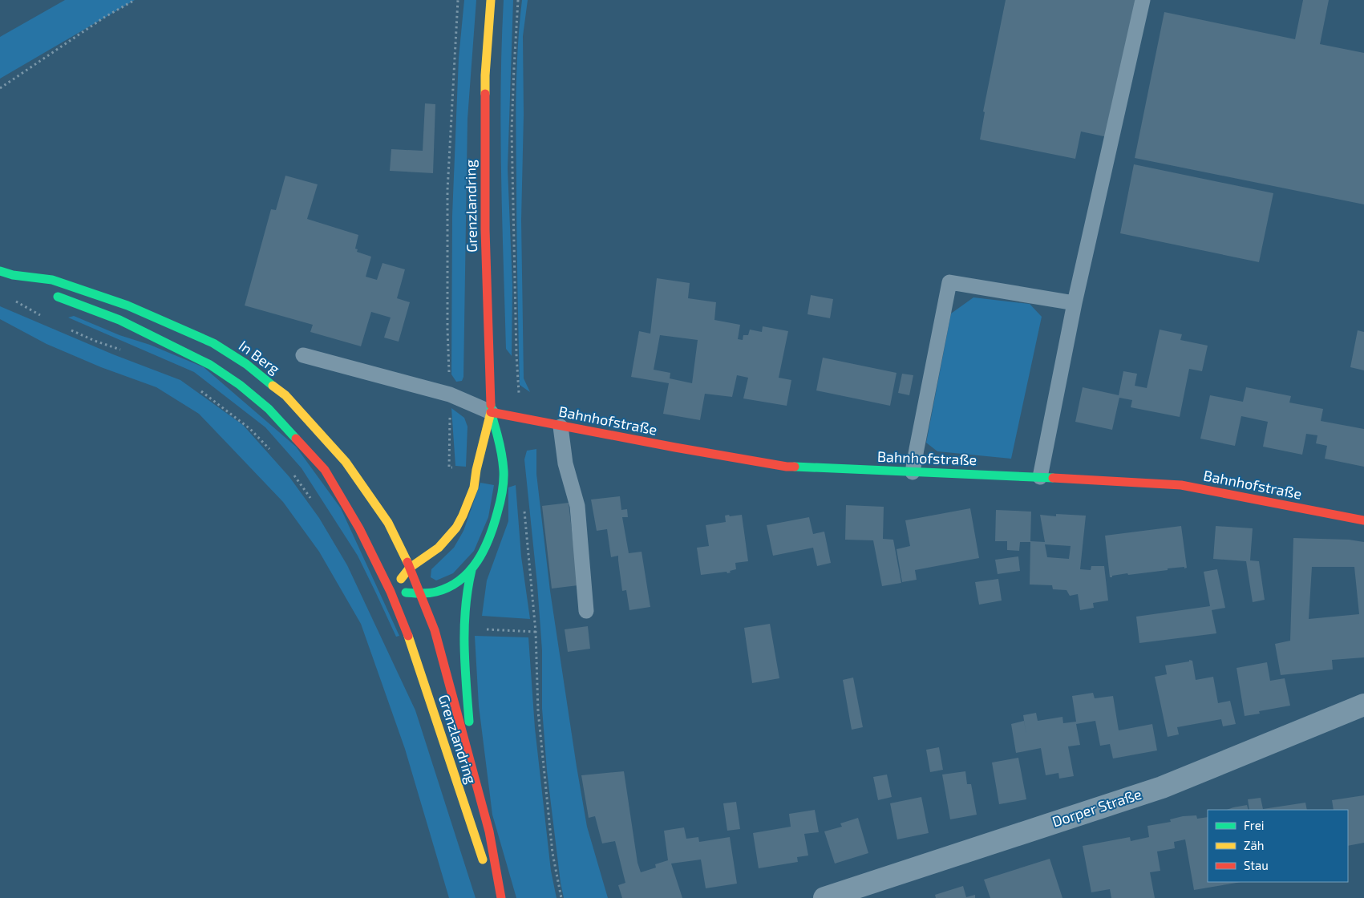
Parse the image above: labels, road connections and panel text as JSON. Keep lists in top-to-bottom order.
{
  "streets": {
    "main road": ["Grenzlandring", "In Berg", "Bahnhofstraße"],
    "street": ["Dorper Straße"]
  },
  "crossings": [
    ["Grenzlandring", "In Berg"],
    ["Grenzlandring", "Bahnhofstraße"]
  ],
  "legend": ["Frei", "Zäh", "Stau"]
}
